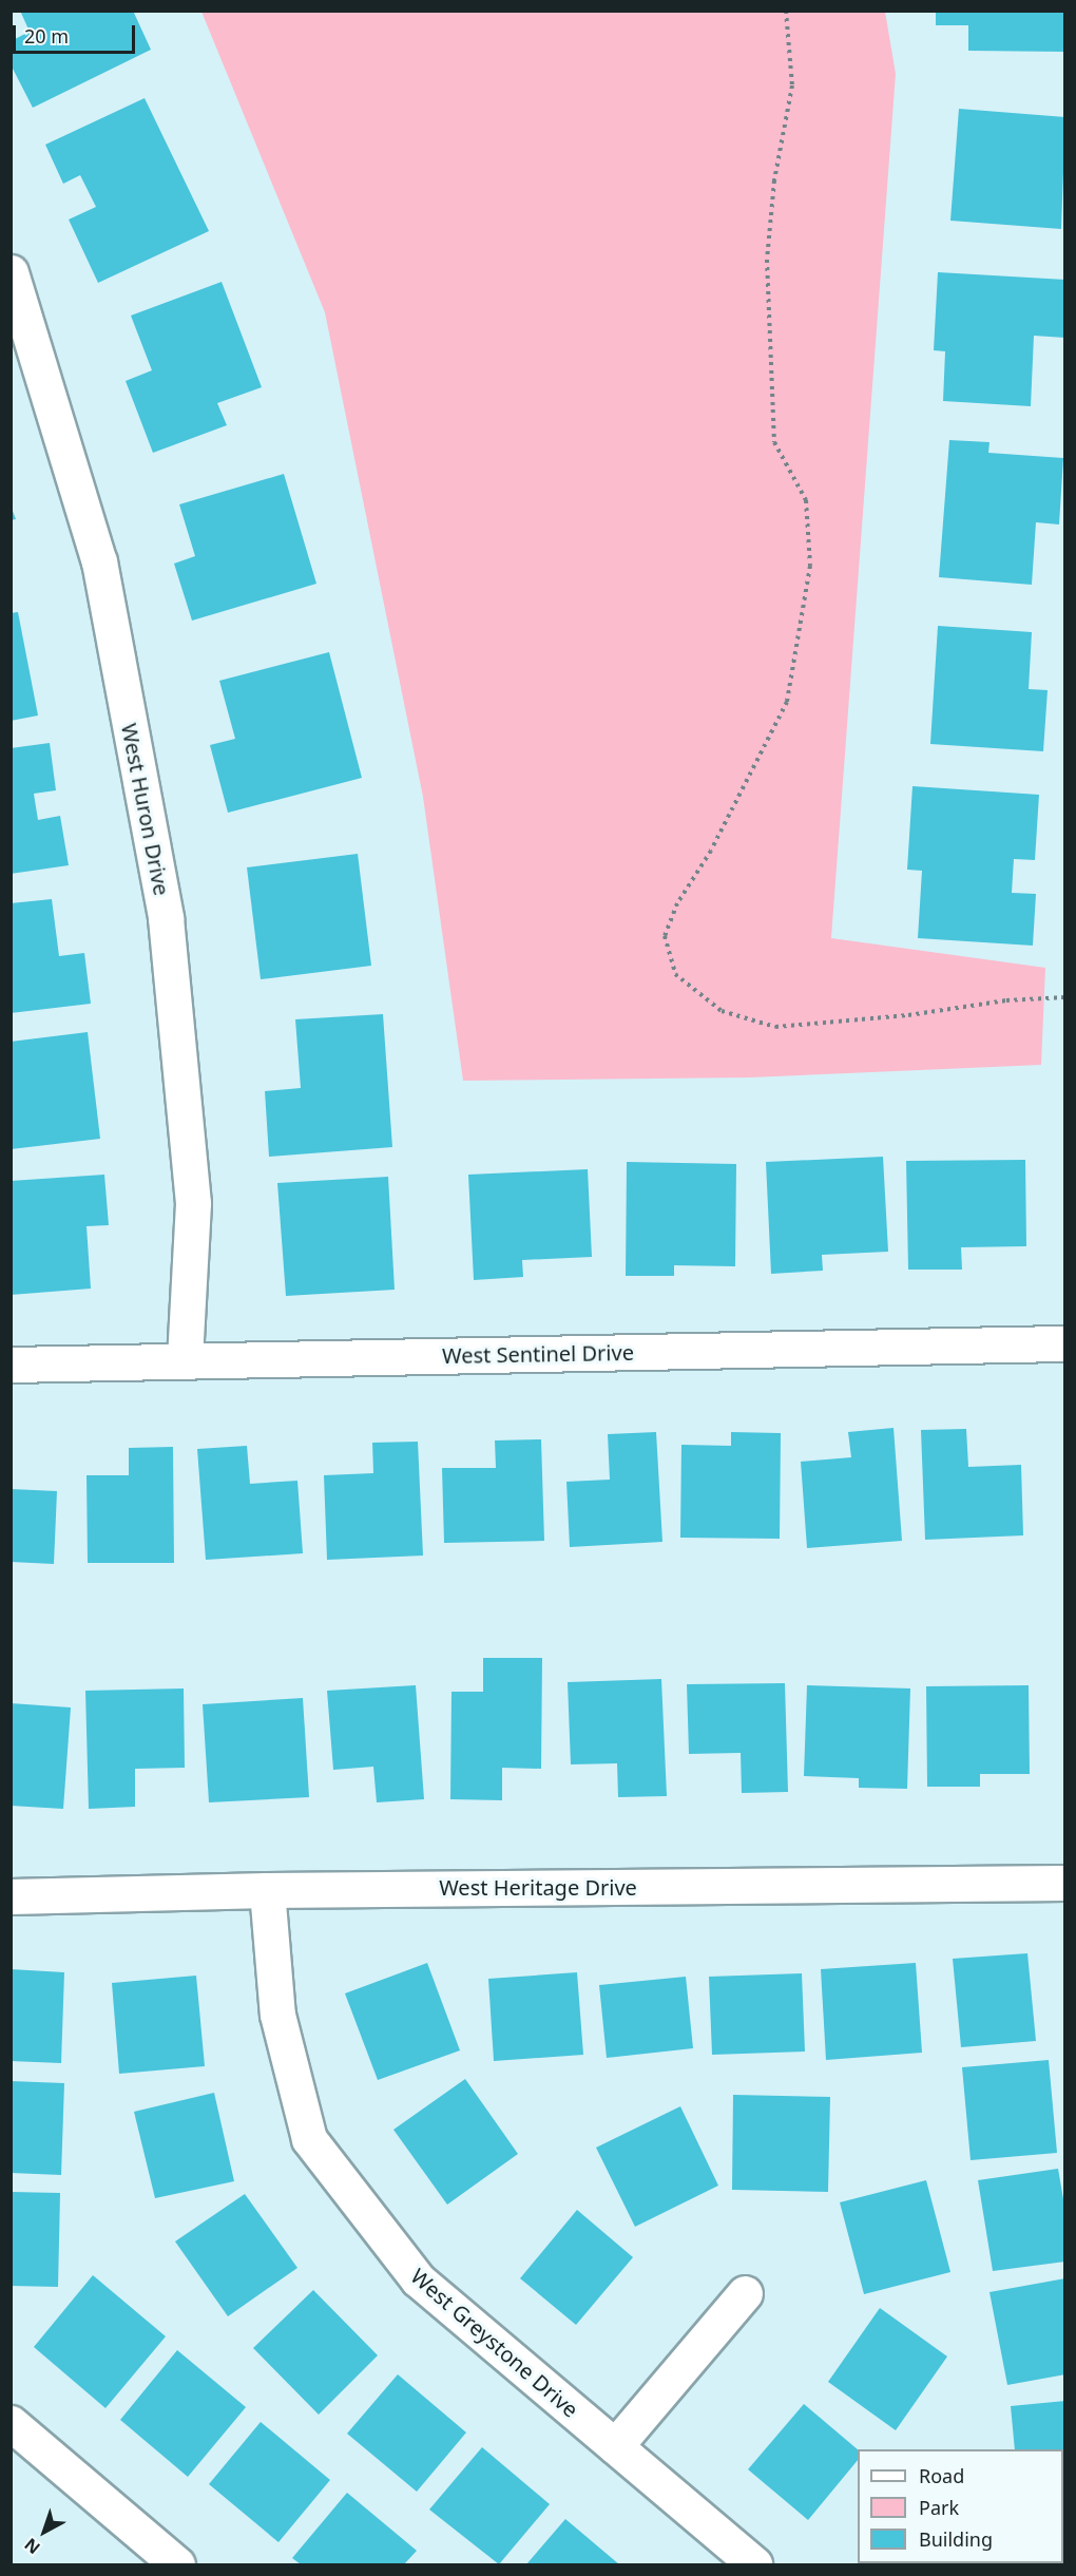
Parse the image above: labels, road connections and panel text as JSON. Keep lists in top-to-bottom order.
{
  "streets": {
    "street": [
      "West Huron Drive",
      "West Sentinel Drive",
      "West Heritage Drive",
      "West Greystone Drive"
    ]
  },
  "crossings": [
    ["West Huron Drive", "West Sentinel Drive"],
    ["West Heritage Drive", "West Greystone Drive"]
  ],
  "legend": ["Road", "Park", "Building"],
  "scale_bar": "20 m",
  "north": "bottom left"
}
